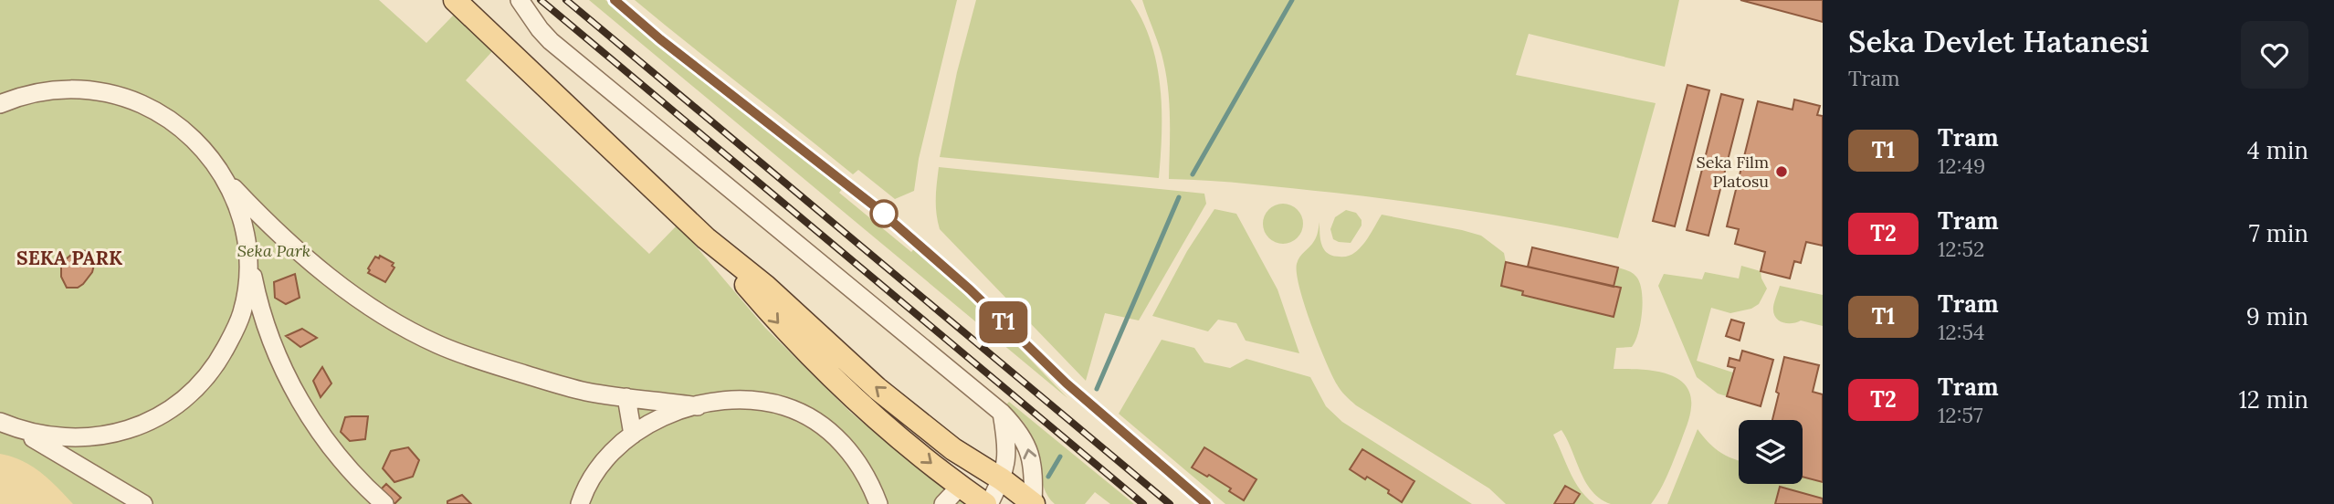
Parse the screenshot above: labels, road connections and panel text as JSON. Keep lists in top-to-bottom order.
{
  "districts": ["SEKA PARK"],
  "parks": ["Seka Park"],
  "places": ["Seka Film Platosu"],
  "lines": ["tram line T1"],
  "page": {
    "on_map": "T1",
    "heading": ["Seka Devlet Hatanesi", "Tram"],
    "list": [
      {
        "mark": "T1",
        "name": "Tram",
        "note": "12:49",
        "value": "4 min"
      },
      {
        "mark": "T2",
        "name": "Tram",
        "note": "12:52",
        "value": "7 min"
      },
      {
        "mark": "T1",
        "name": "Tram",
        "note": "12:54",
        "value": "9 min"
      },
      {
        "mark": "T2",
        "name": "Tram",
        "note": "12:57",
        "value": "12 min"
      }
    ]
  }
}
